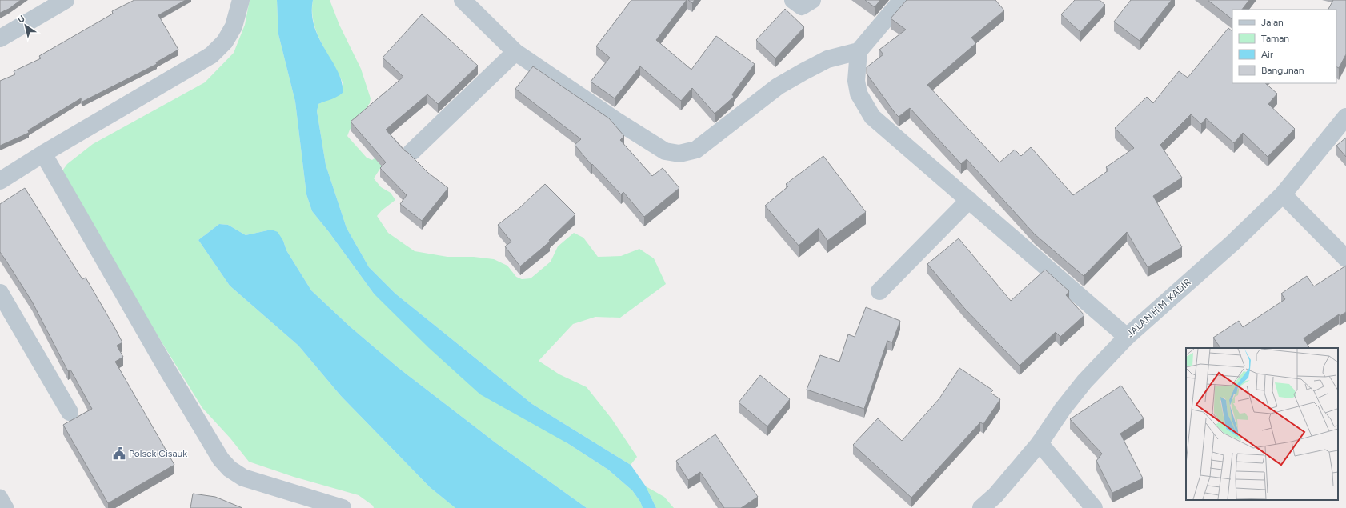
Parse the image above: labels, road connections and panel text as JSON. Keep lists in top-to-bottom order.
{
  "streets": {
    "street": ["JALAN H.M. KADIR"]
  },
  "places": {
    "public building": ["Polsek Cisauk"]
  },
  "legend": [
    "Jalan",
    "Taman",
    "Air",
    "Bangunan"
  ],
  "north": "top left"
}
